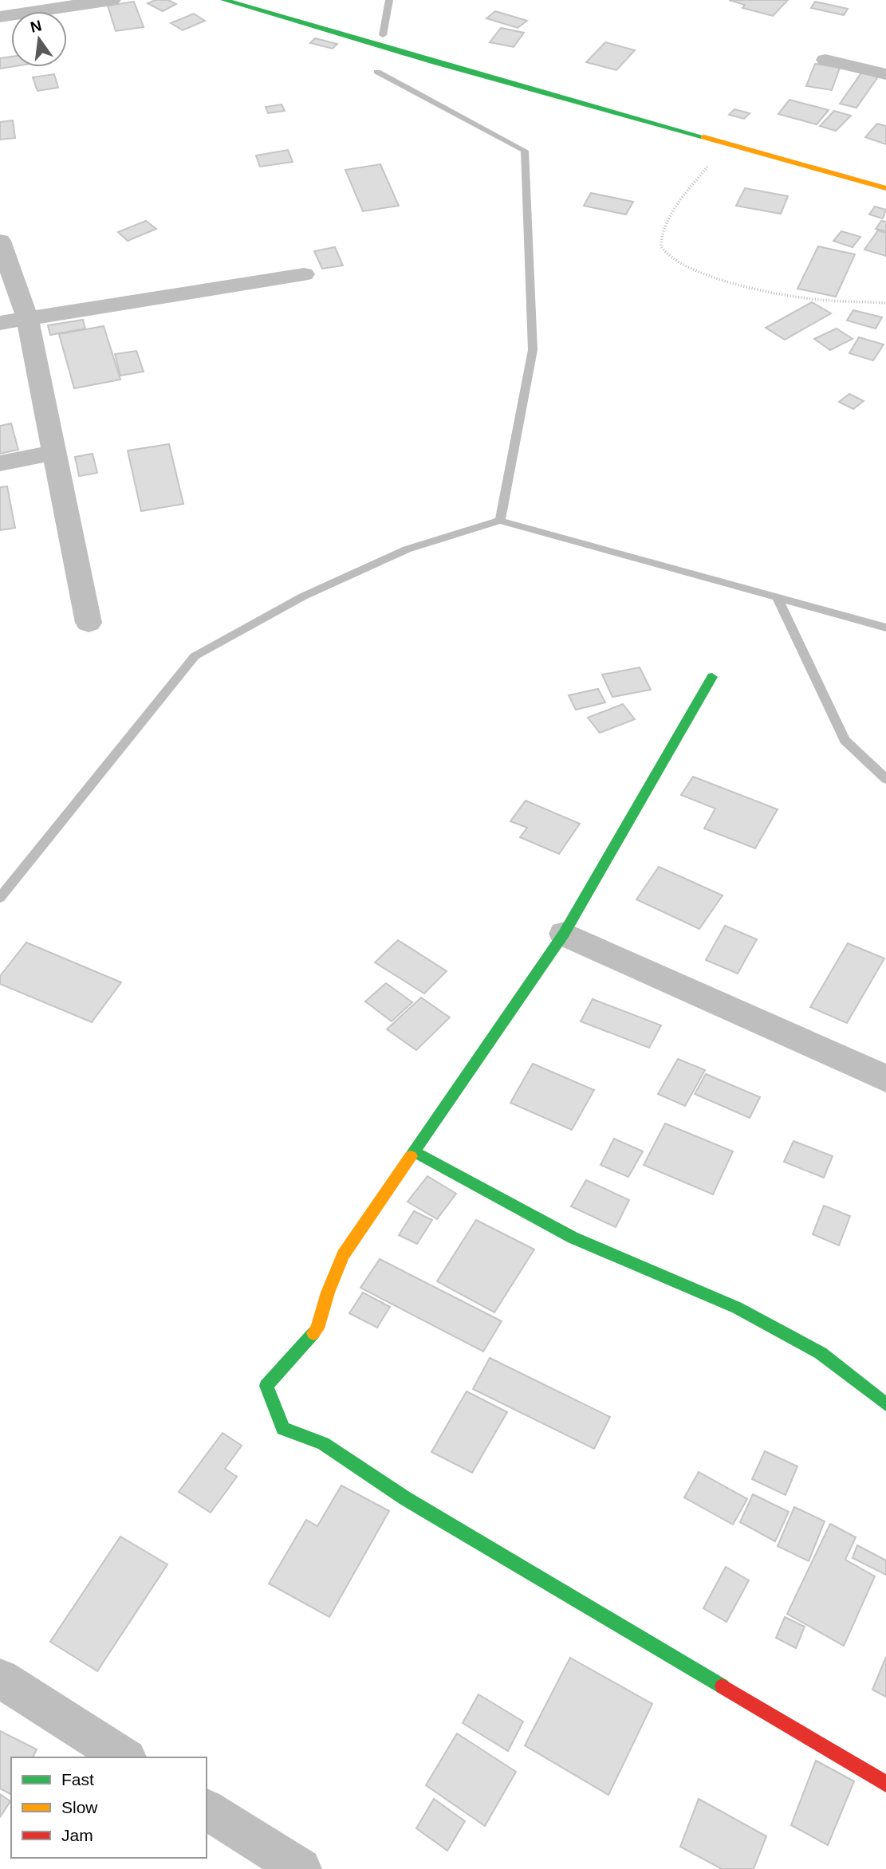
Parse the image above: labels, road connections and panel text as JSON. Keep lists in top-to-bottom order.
{
  "legend": ["Fast", "Slow", "Jam"],
  "north": "top"
}
